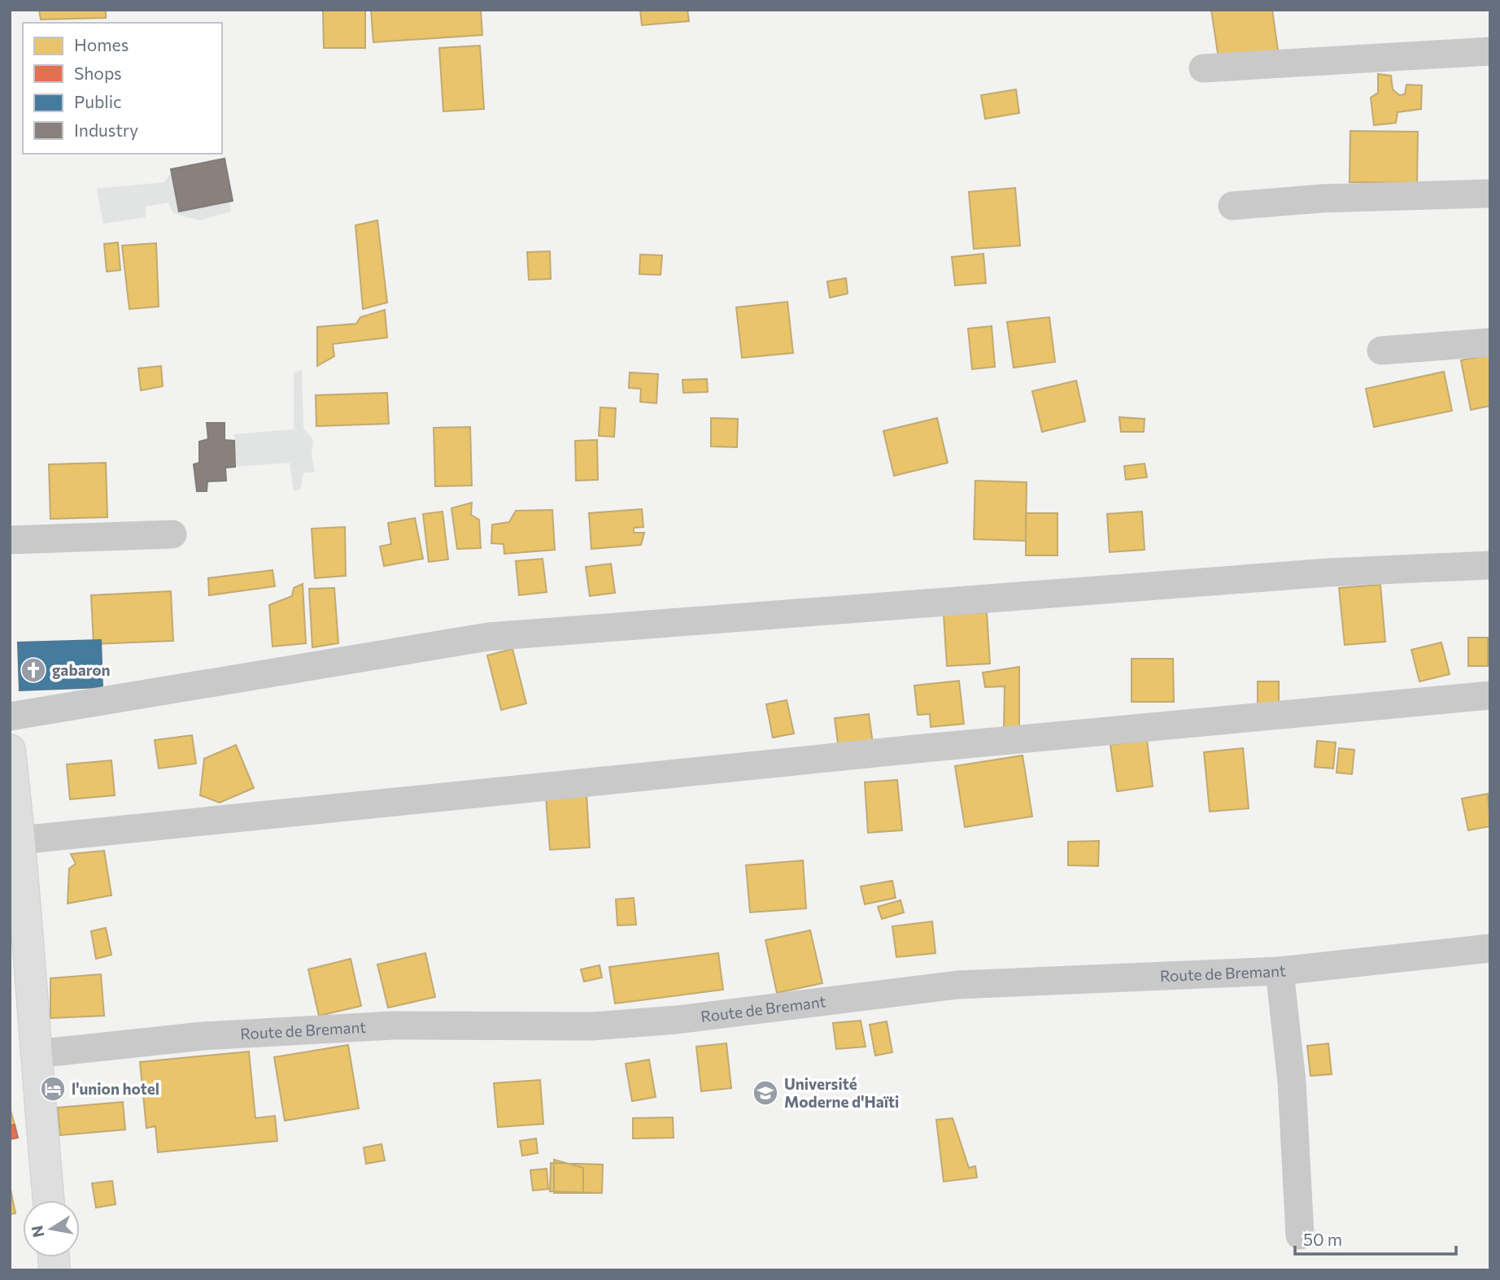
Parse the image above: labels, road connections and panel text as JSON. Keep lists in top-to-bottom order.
{
  "streets": {
    "street": ["Route de Bremant"]
  },
  "places": {
    "church": ["gabaron"],
    "hotel": ["l'union hotel"],
    "school or university": ["Université Moderne d'Haïti"]
  },
  "legend": [
    "Homes",
    "Shops",
    "Public",
    "Industry"
  ],
  "scale_bar": "50 m",
  "north": "left"
}
